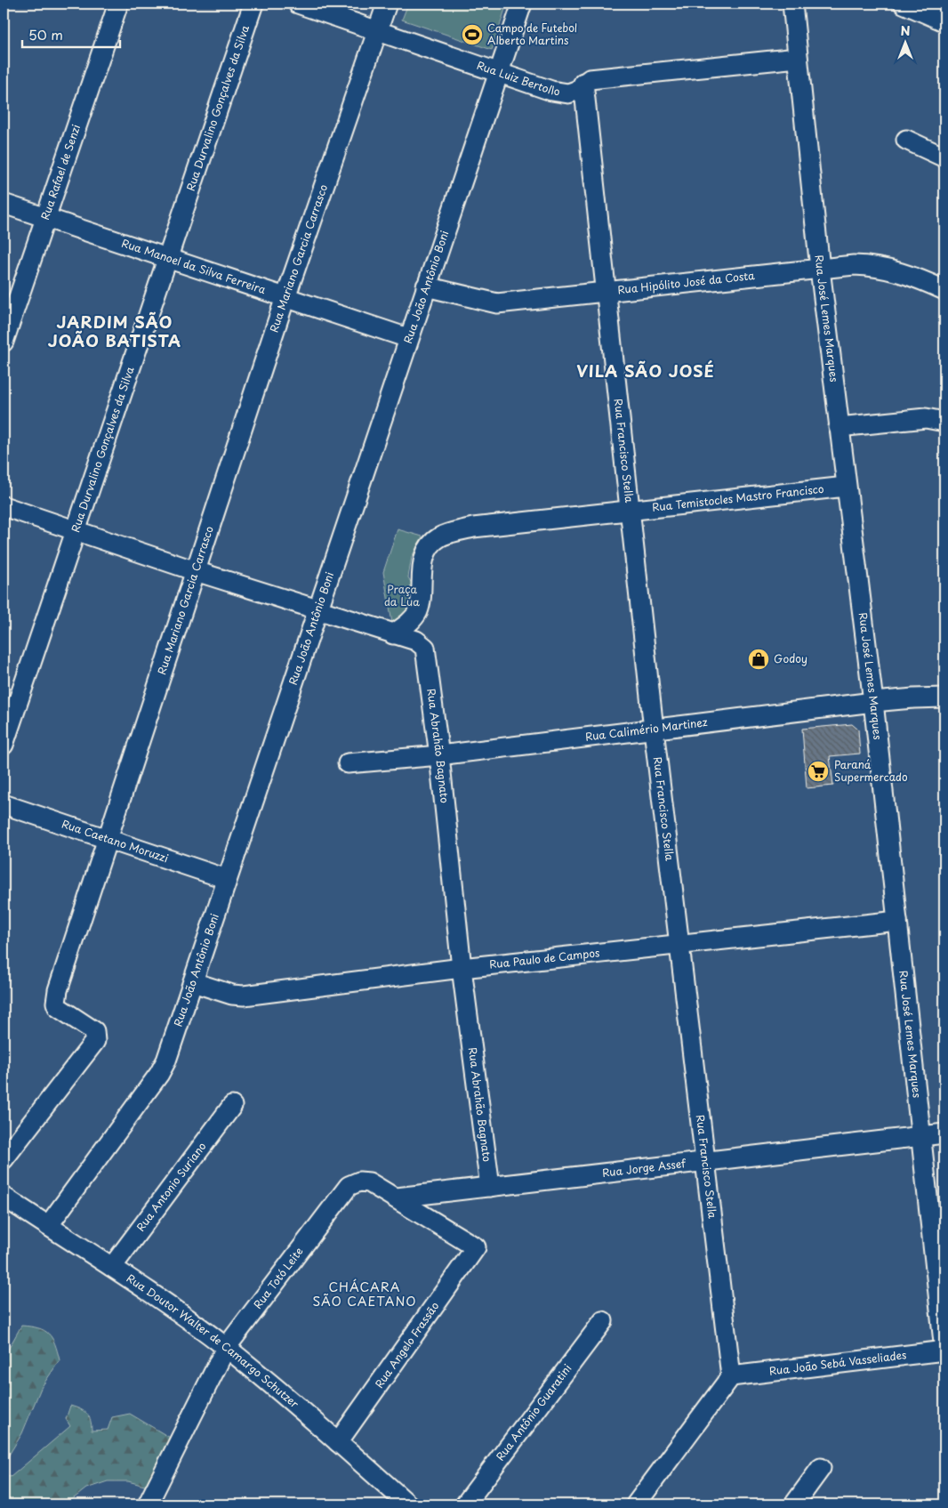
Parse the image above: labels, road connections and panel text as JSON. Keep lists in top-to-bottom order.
{
  "streets": {
    "street": [
      "Rua Luiz Bertollo",
      "Rua Durvalino Gonçalves da Silva",
      "Rua Rafael de Senzi",
      "Rua Mariano Garcia Carrasco",
      "Rua Manoel da Silva Ferreira",
      "Rua Hipólito José da Costa",
      "Rua João Antônio Boni",
      "Rua José Lemes Marques",
      "Rua Francisco Stella",
      "Rua Temistocles Mastro Francisco",
      "Rua Calimério Martinez",
      "Rua Abrahão Bagnato",
      "Rua Caetano Moruzzi",
      "Rua Paulo de Campos",
      "Rua Jorge Assef",
      "Rua Antonio Suriano",
      "Rua Totó Leite",
      "Rua Doutor Walter de Camargo Schutzer",
      "Rua Angelo Frassão",
      "Rua João Sebá Vasseliades",
      "Rua Antônio Guaratini"
    ]
  },
  "crossings": [
    ["Rua Luiz Bertollo", "Rua Mariano Garcia Carrasco"],
    ["Rua Luiz Bertollo", "Rua João Antônio Boni"],
    ["Rua Luiz Bertollo", "Rua José Lemes Marques"],
    ["Rua Luiz Bertollo", "Rua Francisco Stella"],
    ["Rua Durvalino Gonçalves da Silva", "Rua Manoel da Silva Ferreira"],
    ["Rua Rafael de Senzi", "Rua Manoel da Silva Ferreira"],
    ["Rua Mariano Garcia Carrasco", "Rua Manoel da Silva Ferreira"],
    ["Rua Mariano Garcia Carrasco", "Rua Caetano Moruzzi"],
    ["Rua Manoel da Silva Ferreira", "Rua João Antônio Boni"],
    ["Rua Hipólito José da Costa", "Rua João Antônio Boni"],
    ["Rua Hipólito José da Costa", "Rua José Lemes Marques"],
    ["Rua Hipólito José da Costa", "Rua Francisco Stella"],
    ["Rua João Antônio Boni", "Rua Caetano Moruzzi"],
    ["Rua João Antônio Boni", "Rua Paulo de Campos"],
    ["Rua João Antônio Boni", "Rua Doutor Walter de Camargo Schutzer"],
    ["Rua José Lemes Marques", "Rua Temistocles Mastro Francisco"],
    ["Rua José Lemes Marques", "Rua Calimério Martinez"],
    ["Rua José Lemes Marques", "Rua Paulo de Campos"],
    ["Rua José Lemes Marques", "Rua Jorge Assef"],
    ["Rua José Lemes Marques", "Rua João Sebá Vasseliades"],
    ["Rua Francisco Stella", "Rua Temistocles Mastro Francisco"],
    ["Rua Francisco Stella", "Rua Calimério Martinez"],
    ["Rua Francisco Stella", "Rua Paulo de Campos"],
    ["Rua Francisco Stella", "Rua Jorge Assef"],
    ["Rua Francisco Stella", "Rua João Sebá Vasseliades"],
    ["Rua Calimério Martinez", "Rua Abrahão Bagnato"],
    ["Rua Abrahão Bagnato", "Rua Paulo de Campos"],
    ["Rua Abrahão Bagnato", "Rua Jorge Assef"],
    ["Rua Jorge Assef", "Rua Totó Leite"],
    ["Rua Antonio Suriano", "Rua Doutor Walter de Camargo Schutzer"],
    ["Rua Totó Leite", "Rua Doutor Walter de Camargo Schutzer"],
    ["Rua Totó Leite", "Rua Angelo Frassão"],
    ["Rua Doutor Walter de Camargo Schutzer", "Rua Angelo Frassão"]
  ],
  "districts": ["JARDIM SÃO JOÃO BATISTA", "VILA SÃO JOSÉ", "CHÁCARA SÃO CAETANO"],
  "parks": ["Praça da Lua"],
  "places": {
    "sports": ["Campo de Futebol Alberto Martins"],
    "shop": ["Godoy"],
    "supermarket": ["Paraná Supermercado"]
  },
  "scale_bar": "50 m",
  "north": "top"
}
